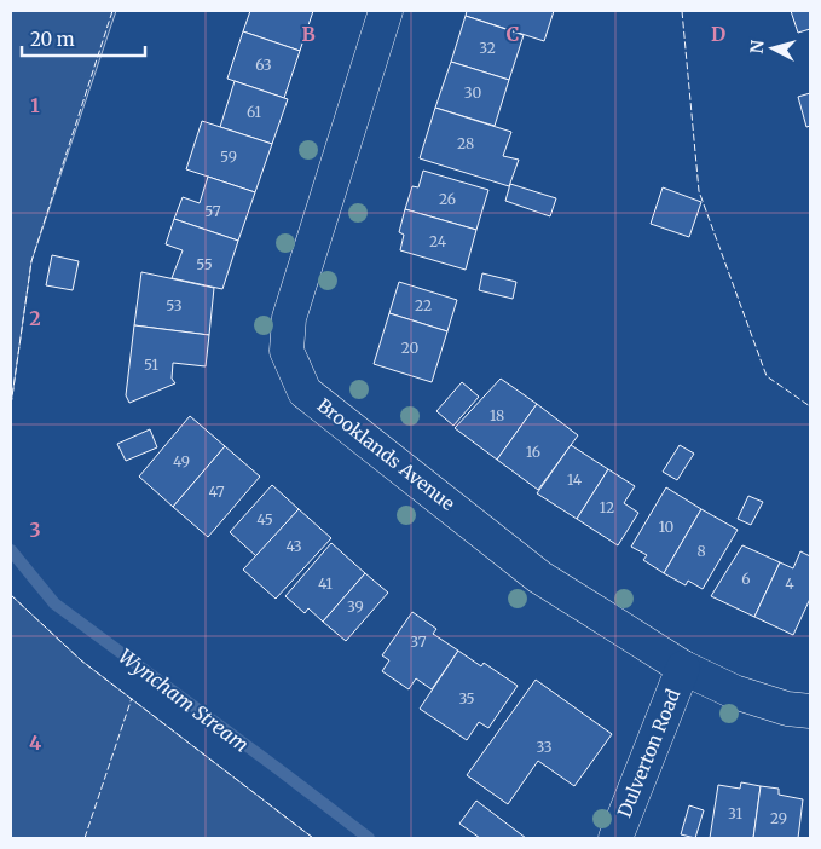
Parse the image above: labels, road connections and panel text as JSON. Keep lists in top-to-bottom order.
{
  "streets": {
    "street": ["Brooklands Avenue", "Dulverton Road"]
  },
  "crossings": [
    ["Brooklands Avenue", "Dulverton Road"]
  ],
  "water": ["Wyncham Stream"],
  "house_numbers": [
    "32",
    "63",
    "30",
    "61",
    "28",
    "59",
    "26",
    "57",
    "24",
    "55",
    "53",
    "22",
    "20",
    "51",
    "18",
    "16",
    "49",
    "14",
    "47",
    "12",
    "45",
    "10",
    "43",
    "8",
    "6",
    "41",
    "4",
    "39",
    "37",
    "35",
    "33",
    "31",
    "29"
  ],
  "scale_bar": "20 m",
  "north": "left",
  "grid": {
    "columns": ["B", "C", "D"],
    "rows": [
      "1",
      "2",
      "3",
      "4"
    ]
  }
}
